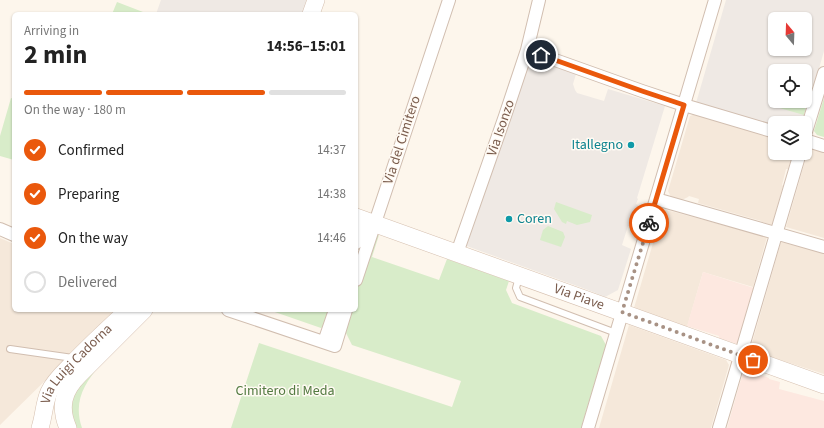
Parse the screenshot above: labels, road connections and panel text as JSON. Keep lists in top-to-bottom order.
{
  "streets": {
    "street": [
      "Via Isonzo",
      "Via del Cimitero",
      "Via Piave",
      "Via Luigi Cadorna"
    ]
  },
  "crossings": [
    ["Via Isonzo", "Via Piave"],
    ["Via del Cimitero", "Via Piave"]
  ],
  "parks": ["Cimitero di Meda"],
  "places": ["Itallegno", "Coren"],
  "north": "top",
  "page": {
    "heading": ["2 min", "Arriving in", "14:56–15:01"],
    "bar": "On the way · 180 m",
    "list": [
      ["Confirmed", "14:37"],
      ["Preparing", "14:38"],
      ["On the way", "14:46"],
      "Delivered"
    ]
  }
}
